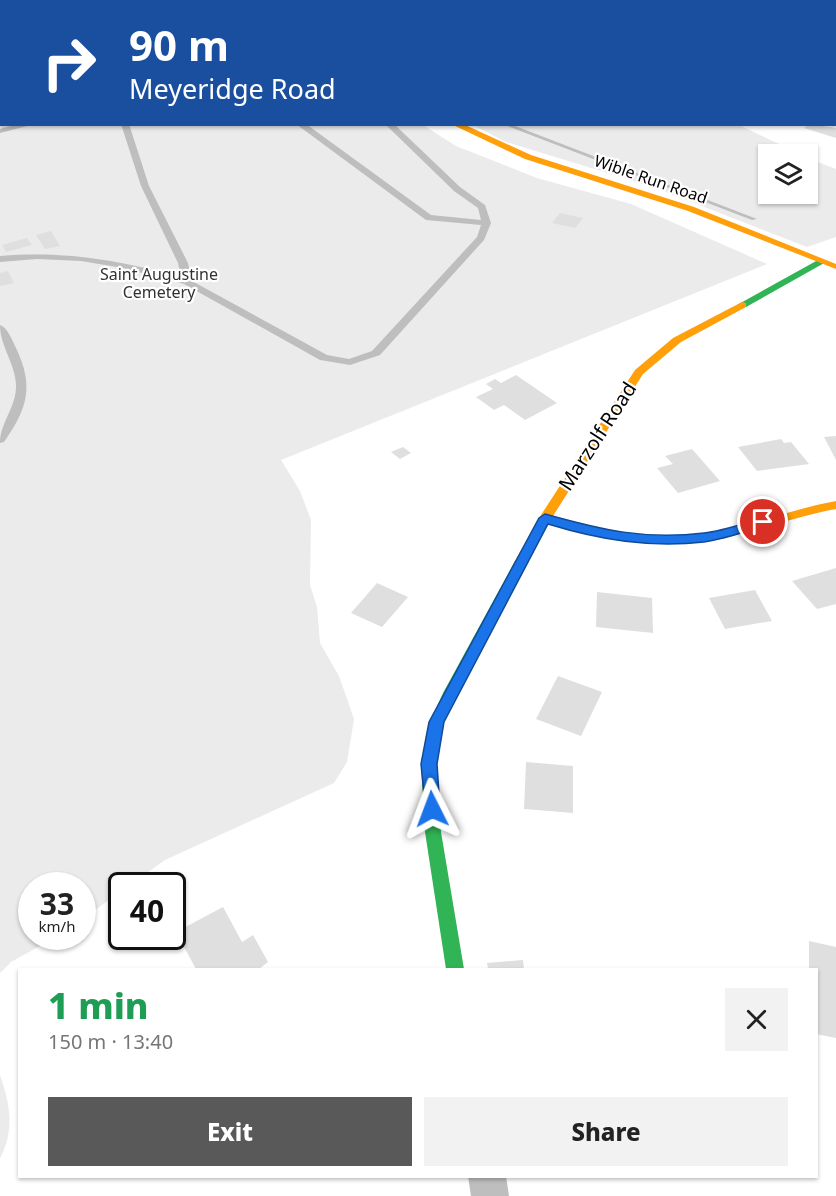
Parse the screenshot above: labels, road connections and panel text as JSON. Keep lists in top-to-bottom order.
{
  "streets": {
    "street": ["Wible Run Road", "Marzolf Road"]
  },
  "crossings": [
    ["Wible Run Road", "Marzolf Road"]
  ],
  "parks": ["Saint Augustine Cemetery"],
  "page": {
    "turn": ["90 m", "Meyeridge Road"],
    "speed": "33 km/h",
    "limit": "40",
    "heading": ["1 min", "150 m · 13:40"],
    "buttons": ["Exit", "Share"]
  }
}
